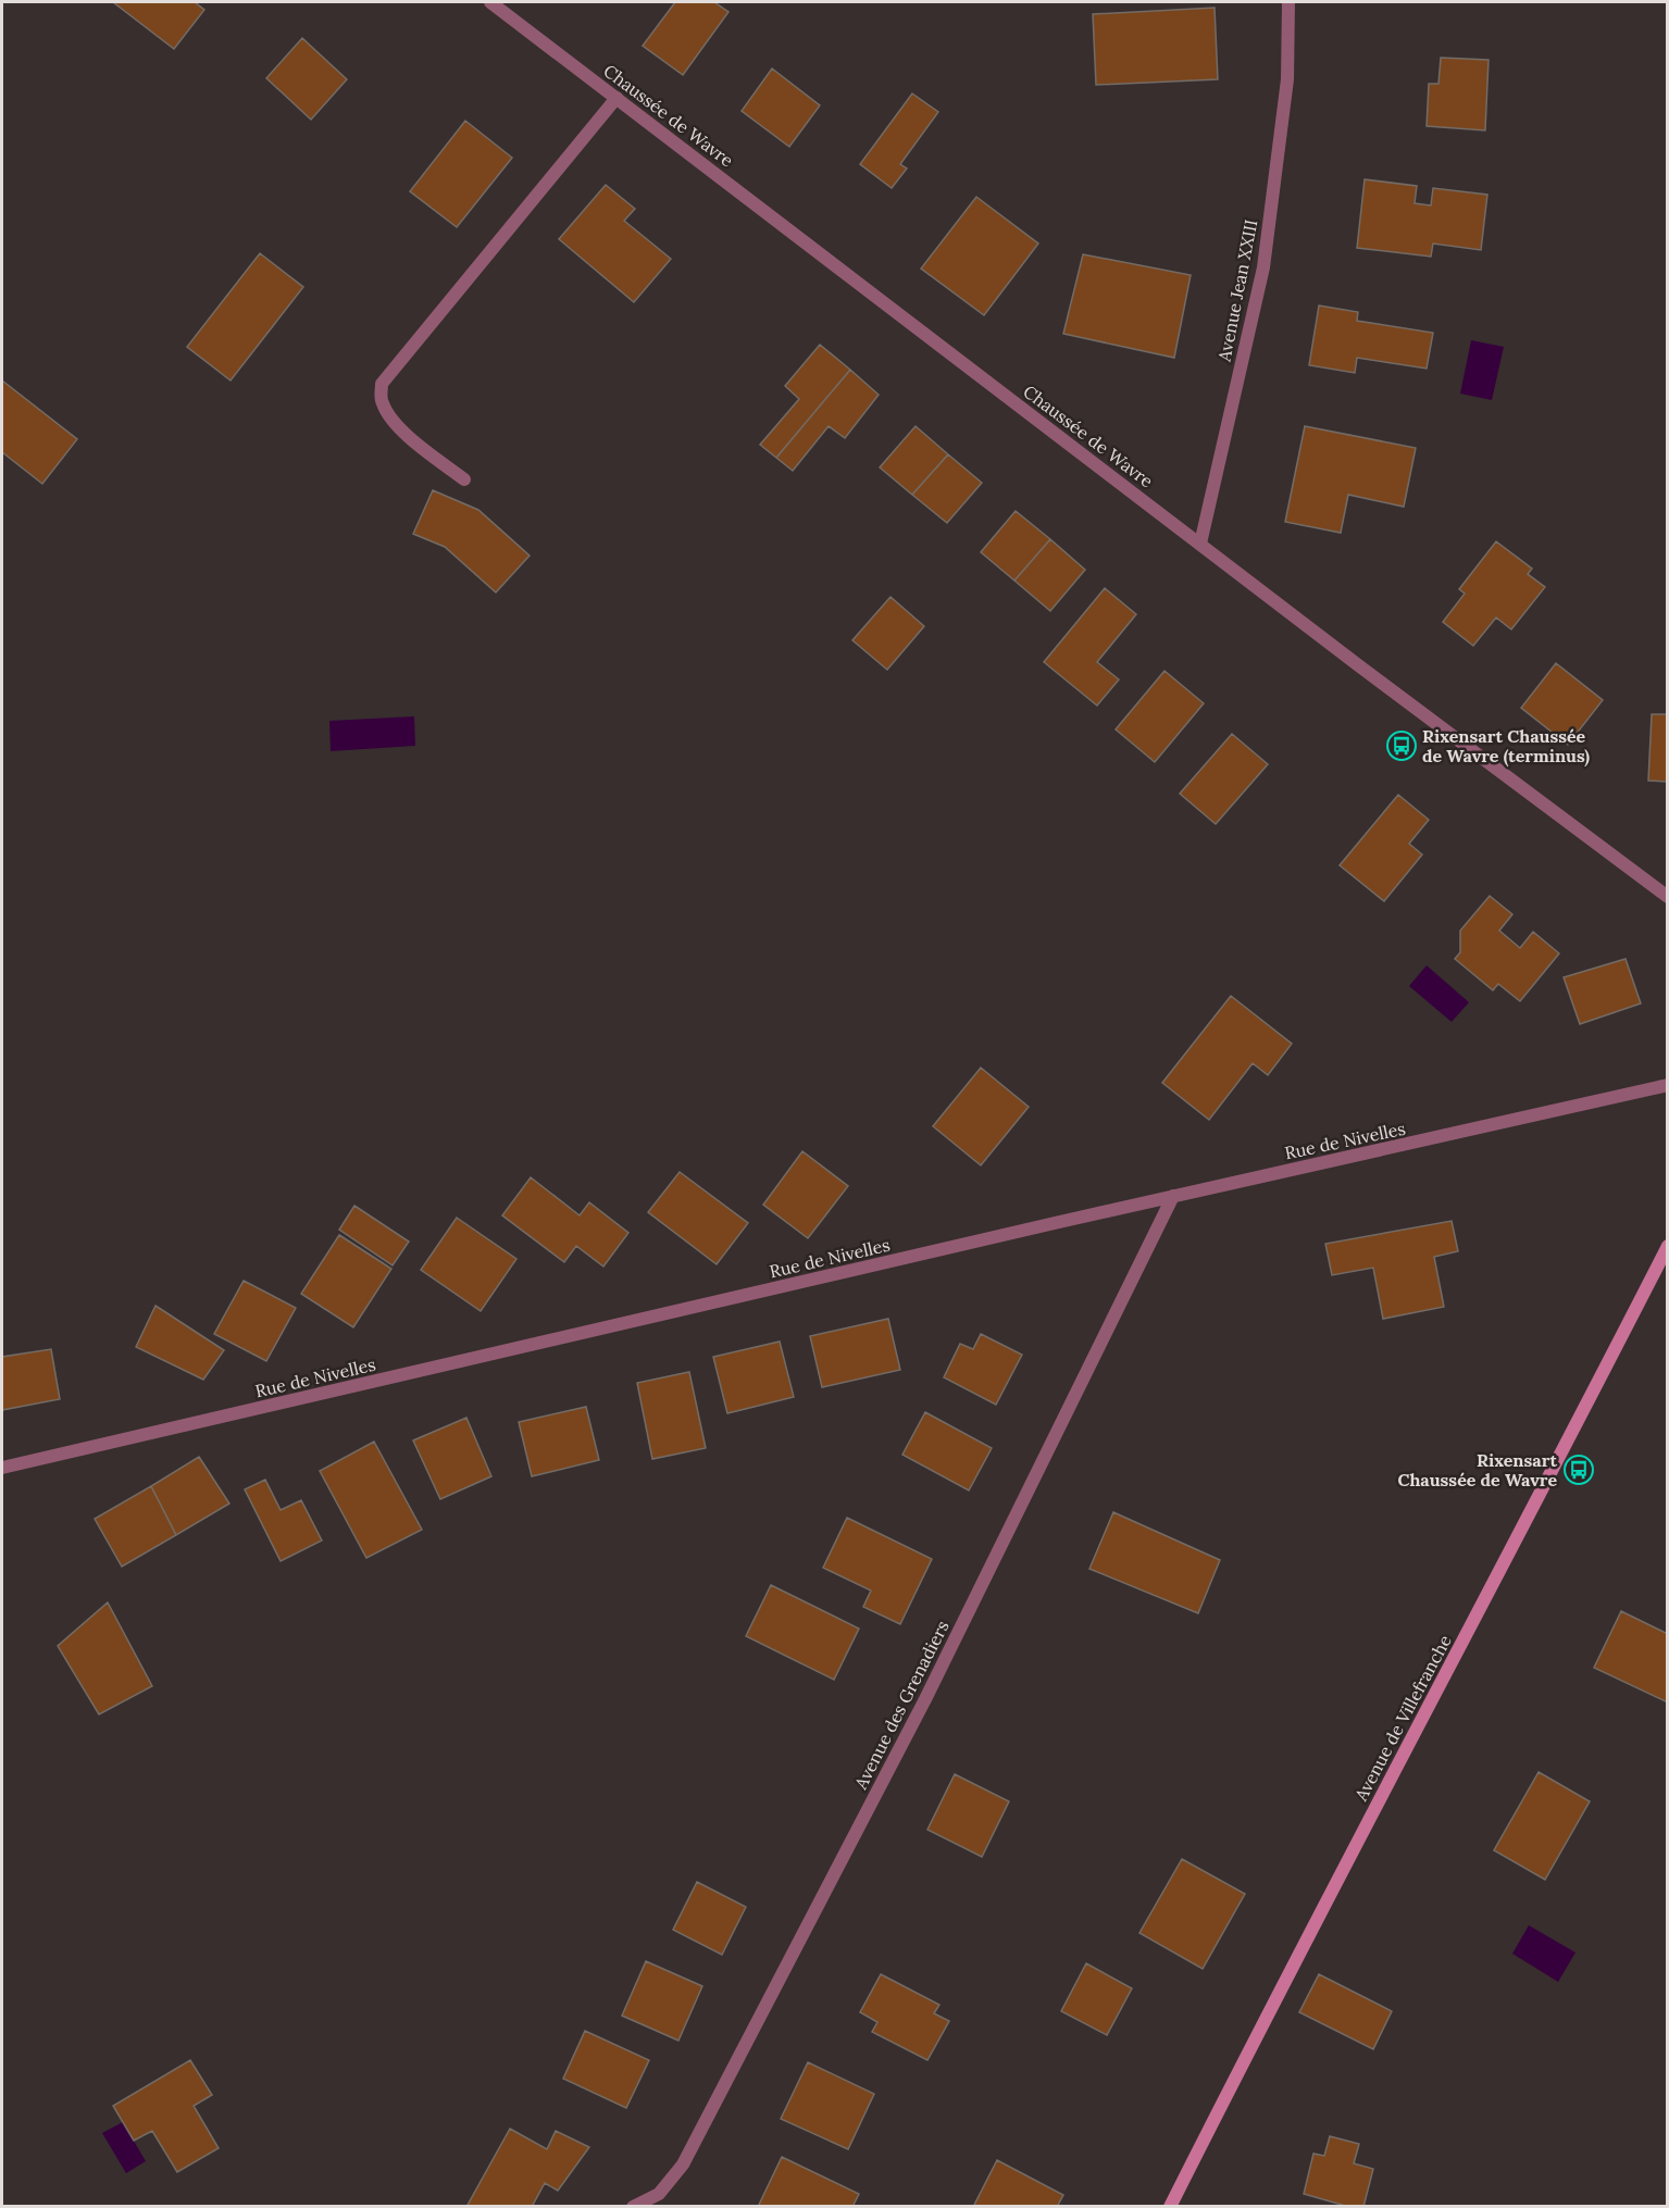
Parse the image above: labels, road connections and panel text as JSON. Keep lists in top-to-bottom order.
{
  "streets": {
    "main road": ["Avenue de Villefranche"],
    "street": [
      "Chaussée de Wavre",
      "Avenue Jean XXIII",
      "Rue de Nivelles",
      "Avenue des Grenadiers"
    ]
  },
  "crossings": [
    ["Chaussée de Wavre", "Avenue Jean XXIII"],
    ["Rue de Nivelles", "Avenue des Grenadiers"]
  ],
  "places": {
    "bus stop": ["Rixensart Chaussée de Wavre (terminus)", "Rixensart Chaussée de Wavre"]
  }
}
